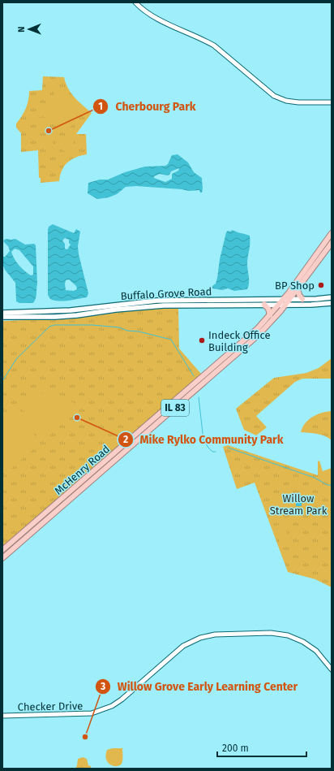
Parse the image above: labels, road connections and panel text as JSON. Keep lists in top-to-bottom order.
{
  "streets": {
    "main road": ["Buffalo Grove Road", "IL 83", "McHenry Road"],
    "street": ["Checker Drive"]
  },
  "crossings": [
    ["Buffalo Grove Road", "McHenry Road"]
  ],
  "parks": ["Willow Stream Park"],
  "places": [
    "Cherbourg Park",
    "BP Shop",
    "Indeck Office Building",
    "Mike Rylko Community Park",
    "Willow Grove Early Learning Center"
  ],
  "scale_bar": "200 m",
  "north": "left"
}
